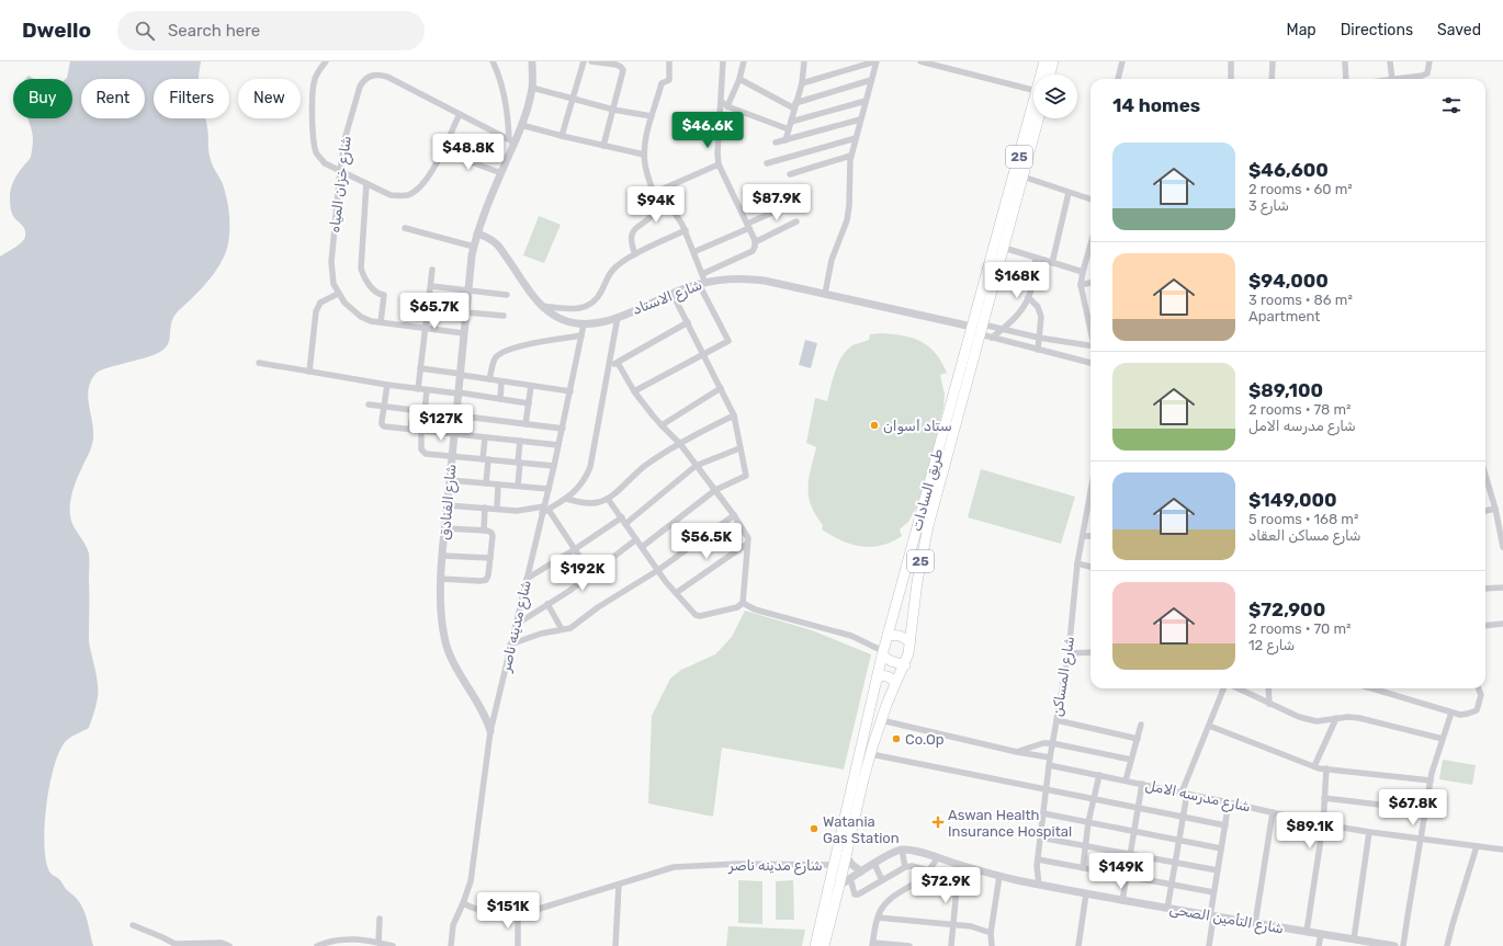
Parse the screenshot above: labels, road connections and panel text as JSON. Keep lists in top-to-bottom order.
{
  "streets": {
    "main road": ["25", "طريق السادات"],
    "street": [
      "شارع خزان المياه",
      "شارع الاستاد",
      "شارع الفنادق",
      "شارع مدينه ناصر",
      "شارع المساكن",
      "شارع مدرسه الامل",
      "شارع التأمين الصحى"
    ]
  },
  "crossings": [
    ["شارع خزان المياه", "شارع الفنادق"],
    ["شارع الاستاد", "طريق السادات"],
    ["شارع الاستاد", "شارع الفنادق"],
    ["شارع الاستاد", "شارع مدينه ناصر"],
    ["طريق السادات", "شارع مدينه ناصر"],
    ["شارع الفنادق", "شارع مدينه ناصر"],
    ["شارع المساكن", "شارع مدرسه الامل"],
    ["شارع المساكن", "شارع التأمين الصحى"]
  ],
  "places": {
    "other": ["ستاد أسوان", "Co.Op", "Watania Gas Station"],
    "health": ["Aswan Health Insurance Hospital"]
  },
  "page": {
    "header": "Dwello",
    "search": "Search here",
    "nav": ["Map", "Directions", "Saved"],
    "chip": [
      "Buy",
      "Rent",
      "Filters",
      "New"
    ],
    "heading": "14 homes",
    "price": [
      "$46.6K",
      "$48.8K",
      "$87.9K",
      "$94K",
      "$168K",
      "$65.7K",
      "$127K",
      "$56.5K",
      "$192K",
      "$67.8K",
      "$89.1K",
      "$149K",
      "$72.9K",
      "$151K"
    ],
    "list": [
      {
        "name": "$46,600",
        "note": "2 rooms · 60 m² · شارع 3"
      },
      {
        "name": "$94,000",
        "note": "3 rooms · 86 m² · Apartment"
      },
      {
        "name": "$89,100",
        "note": "2 rooms · 78 m² · شارع مدرسه الامل"
      },
      {
        "name": "$149,000",
        "note": "5 rooms · 168 m² · شارع مساكن العقاد"
      },
      {
        "name": "$72,900",
        "note": "2 rooms · 70 m² · شارع 12"
      }
    ]
  }
}
